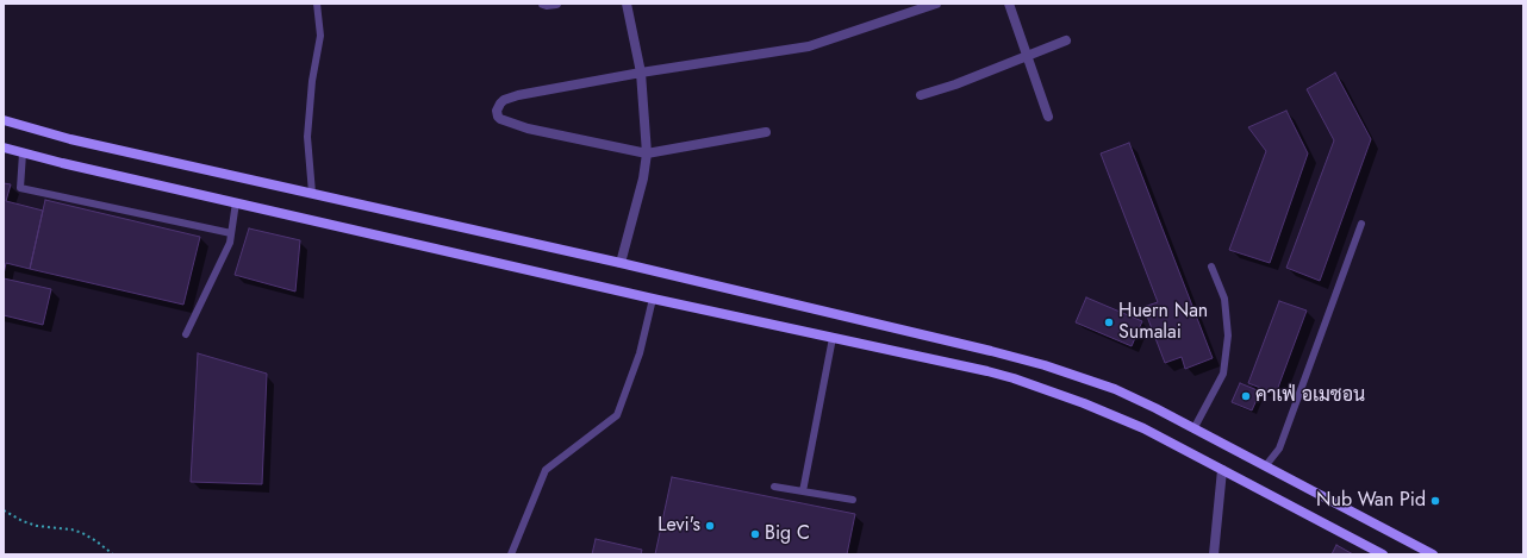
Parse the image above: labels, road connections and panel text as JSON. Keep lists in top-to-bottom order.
{
  "places": [
    "Huern Nan Sumalai",
    "คาเฟ่ อเมซอน",
    "Nub Wan Pid",
    "Levi's",
    "Big C"
  ]
}
